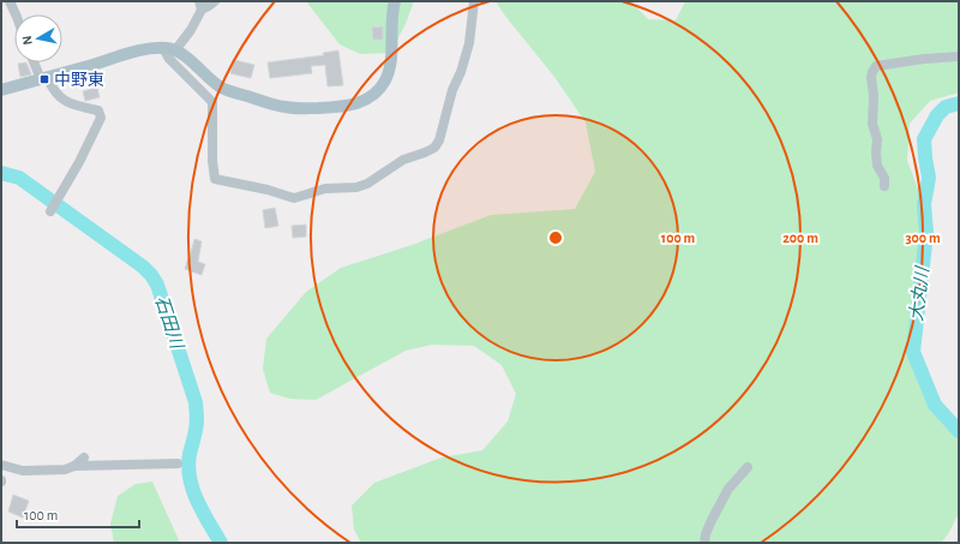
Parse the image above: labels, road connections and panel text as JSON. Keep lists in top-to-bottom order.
{
  "water": ["大丸川", "石田川"],
  "places": {
    "transit": ["中野東"]
  },
  "scale_bar": "100 m",
  "north": "left",
  "rings": ["100 m", "200 m", "300 m"]
}
